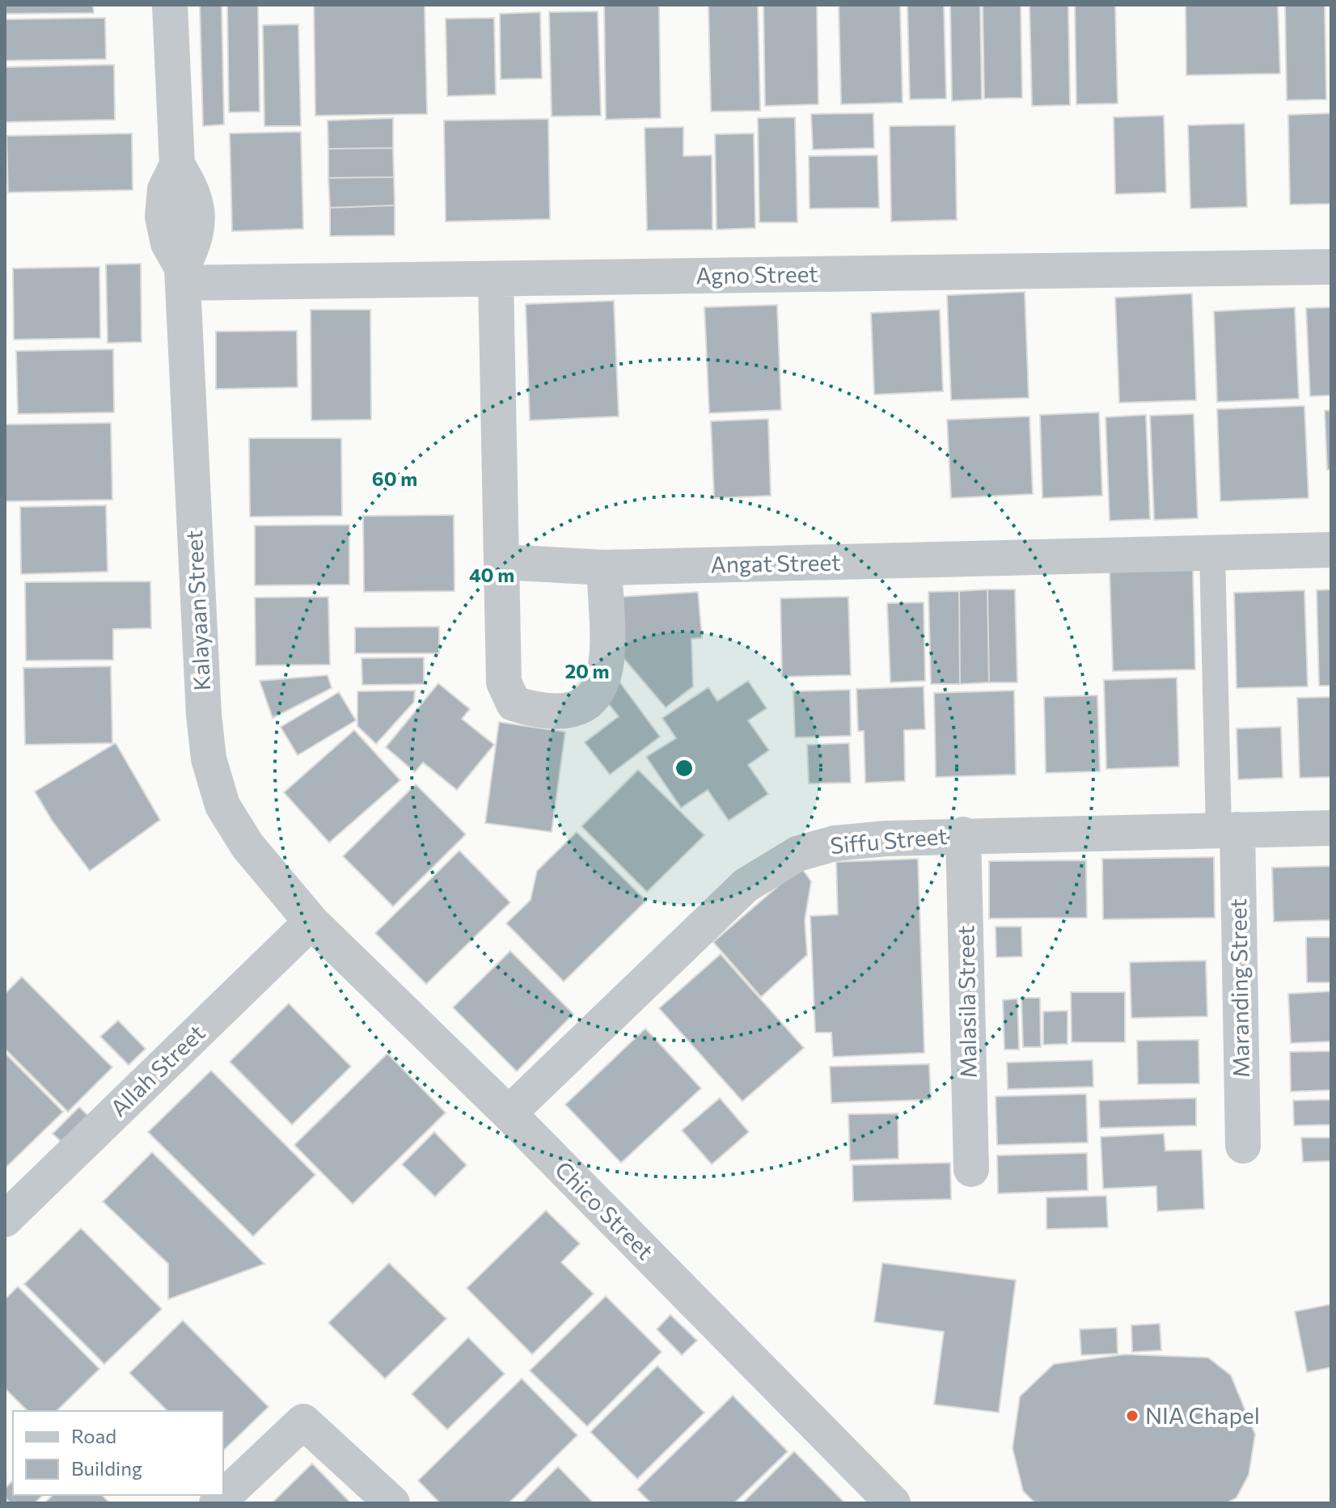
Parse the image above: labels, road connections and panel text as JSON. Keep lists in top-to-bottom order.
{
  "streets": {
    "street": [
      "Agno Street",
      "Angat Street",
      "Kalayaan Street",
      "Siffu Street",
      "Maranding Street",
      "Malasila Street",
      "Allah Street",
      "Chico Street"
    ]
  },
  "crossings": [
    ["Agno Street", "Kalayaan Street"],
    ["Kalayaan Street", "Allah Street"],
    ["Kalayaan Street", "Chico Street"],
    ["Siffu Street", "Maranding Street"],
    ["Siffu Street", "Malasila Street"],
    ["Siffu Street", "Chico Street"],
    ["Allah Street", "Chico Street"]
  ],
  "places": ["NIA Chapel"],
  "legend": ["Road", "Building"],
  "rings": ["60 m", "40 m", "20 m"]
}
